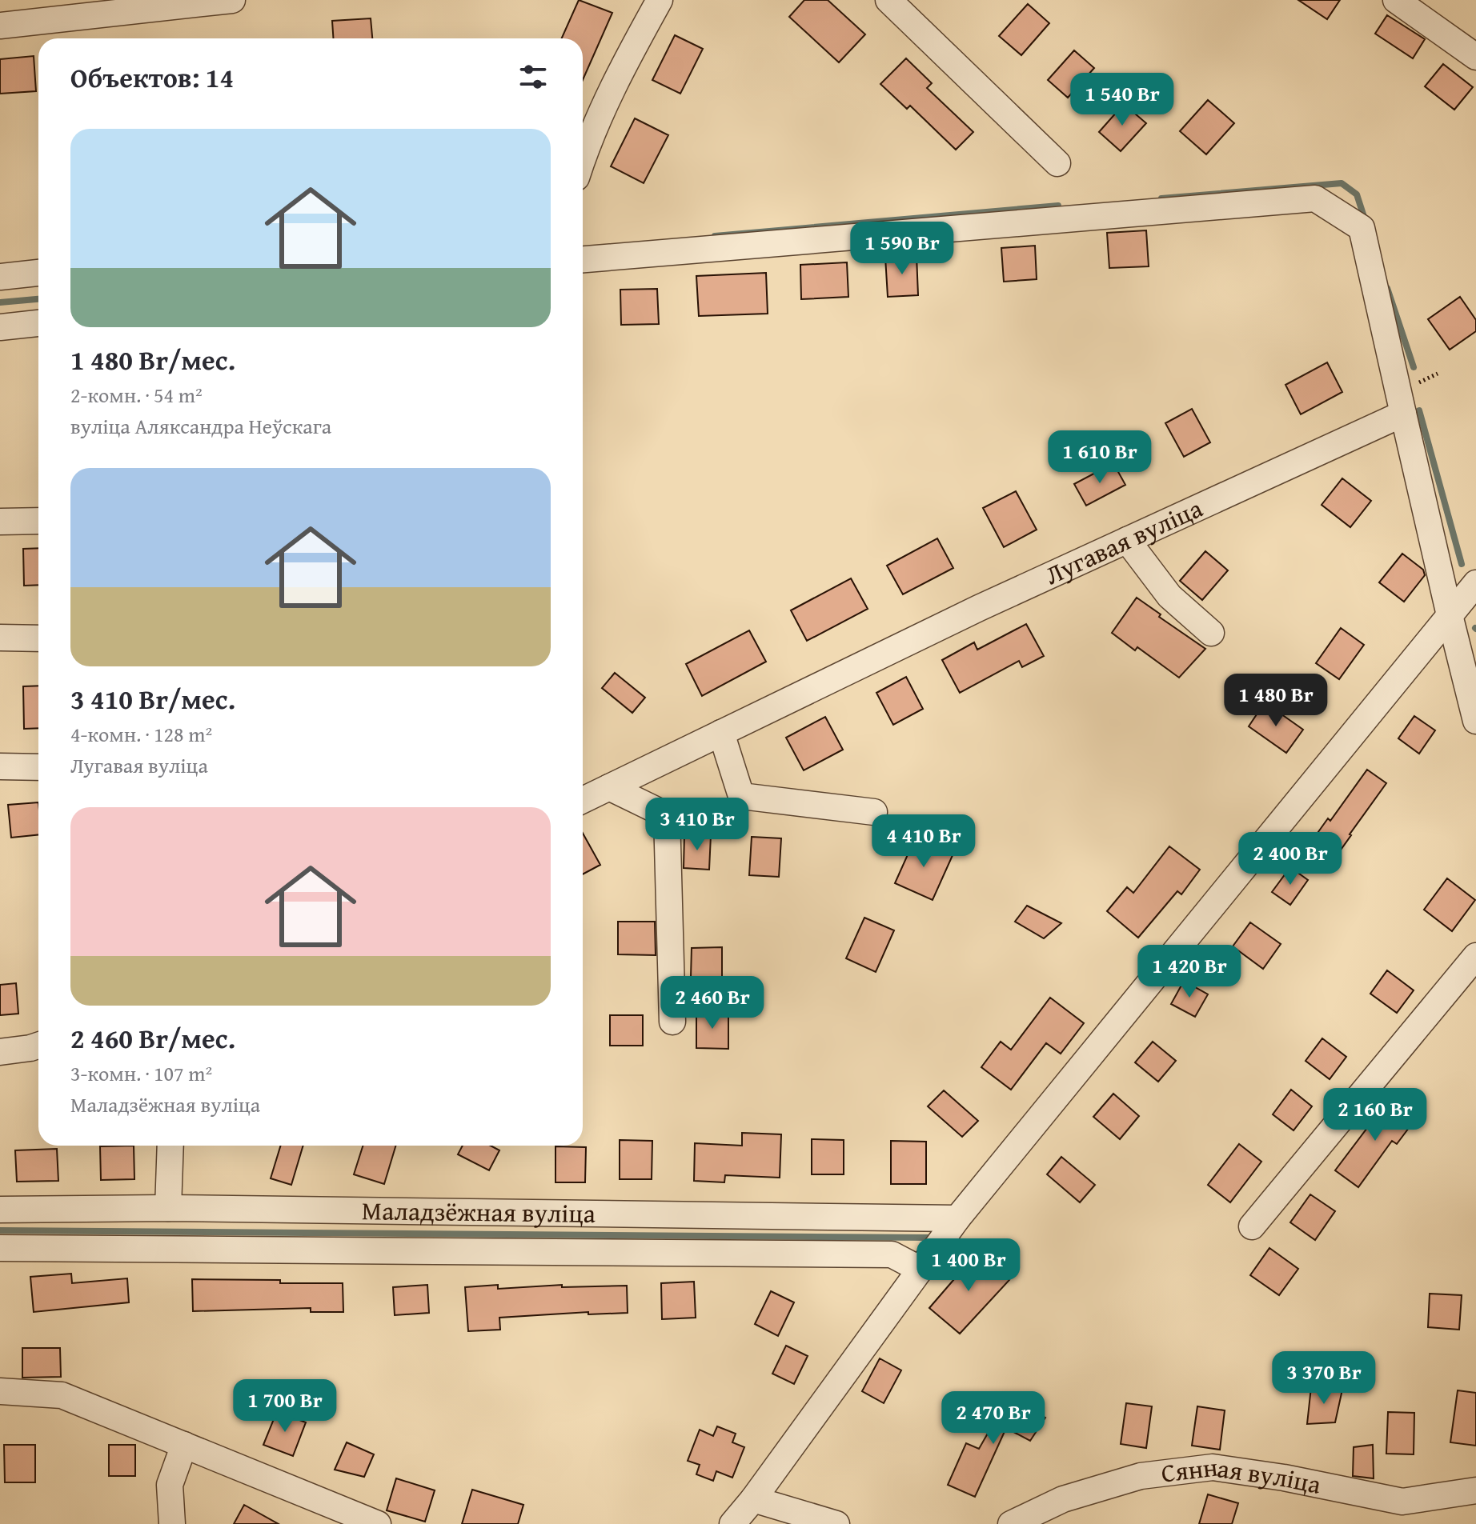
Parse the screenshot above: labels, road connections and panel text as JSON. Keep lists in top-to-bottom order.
{
  "streets": {
    "street": ["Лугавая вуліца", "Маладзёжная вуліца", "Сянная вуліца"]
  },
  "page": {
    "heading": "Объектов: 14",
    "price": [
      "1 540 Br",
      "1 590 Br",
      "1 610 Br",
      "1 480 Br",
      "3 410 Br",
      "4 410 Br",
      "2 400 Br",
      "1 420 Br",
      "2 460 Br",
      "2 160 Br",
      "1 400 Br",
      "3 370 Br",
      "1 700 Br",
      "2 470 Br"
    ],
    "list": [
      {
        "name": "1 480 Br/мес.",
        "note": "2-комн. · 54 m² · вуліца Аляксандра Неўскага"
      },
      {
        "name": "3 410 Br/мес.",
        "note": "4-комн. · 128 m² · Лугавая вуліца"
      },
      {
        "name": "2 460 Br/мес.",
        "note": "3-комн. · 107 m² · Маладзёжная вуліца"
      }
    ]
  }
}
